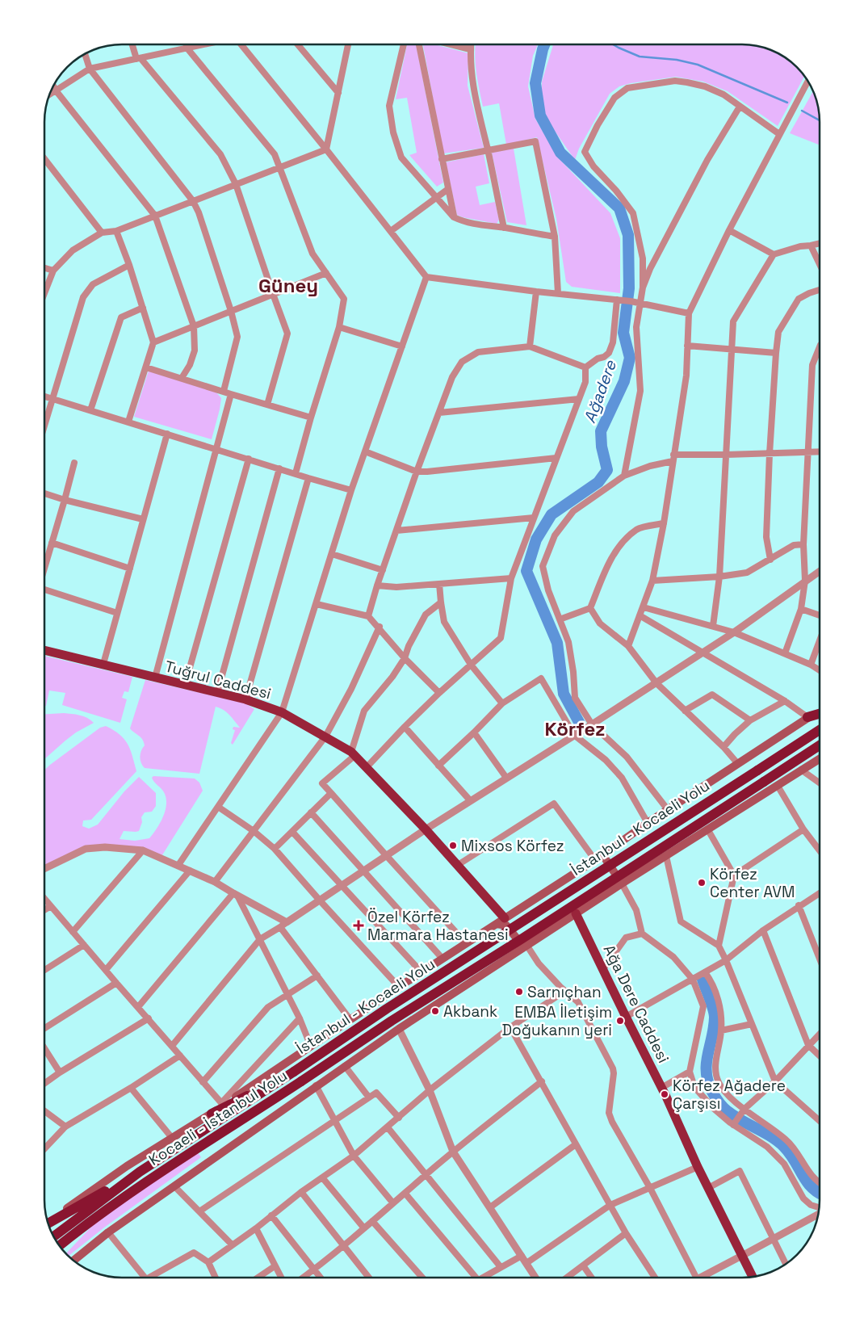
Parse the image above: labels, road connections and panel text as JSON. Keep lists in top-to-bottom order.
{
  "streets": {
    "highway": ["İstanbul - Kocaeli Yolu", "Kocaeli - İstanbul Yolu"],
    "main road": ["Tuğrul Caddesi", "Ağa Dere Caddesi"]
  },
  "districts": ["Güney", "Körfez"],
  "water": ["Ağadere"],
  "places": {
    "other": [
      "Mixsos Körfez",
      "Körfez Center AVM",
      "Sarnıçhan",
      "Akbank",
      "EMBA İletişim Doğukanın yeri",
      "Körfez Ağadere Çarşısı"
    ],
    "health": ["Özel Körfez Marmara Hastanesi"]
  }
}
